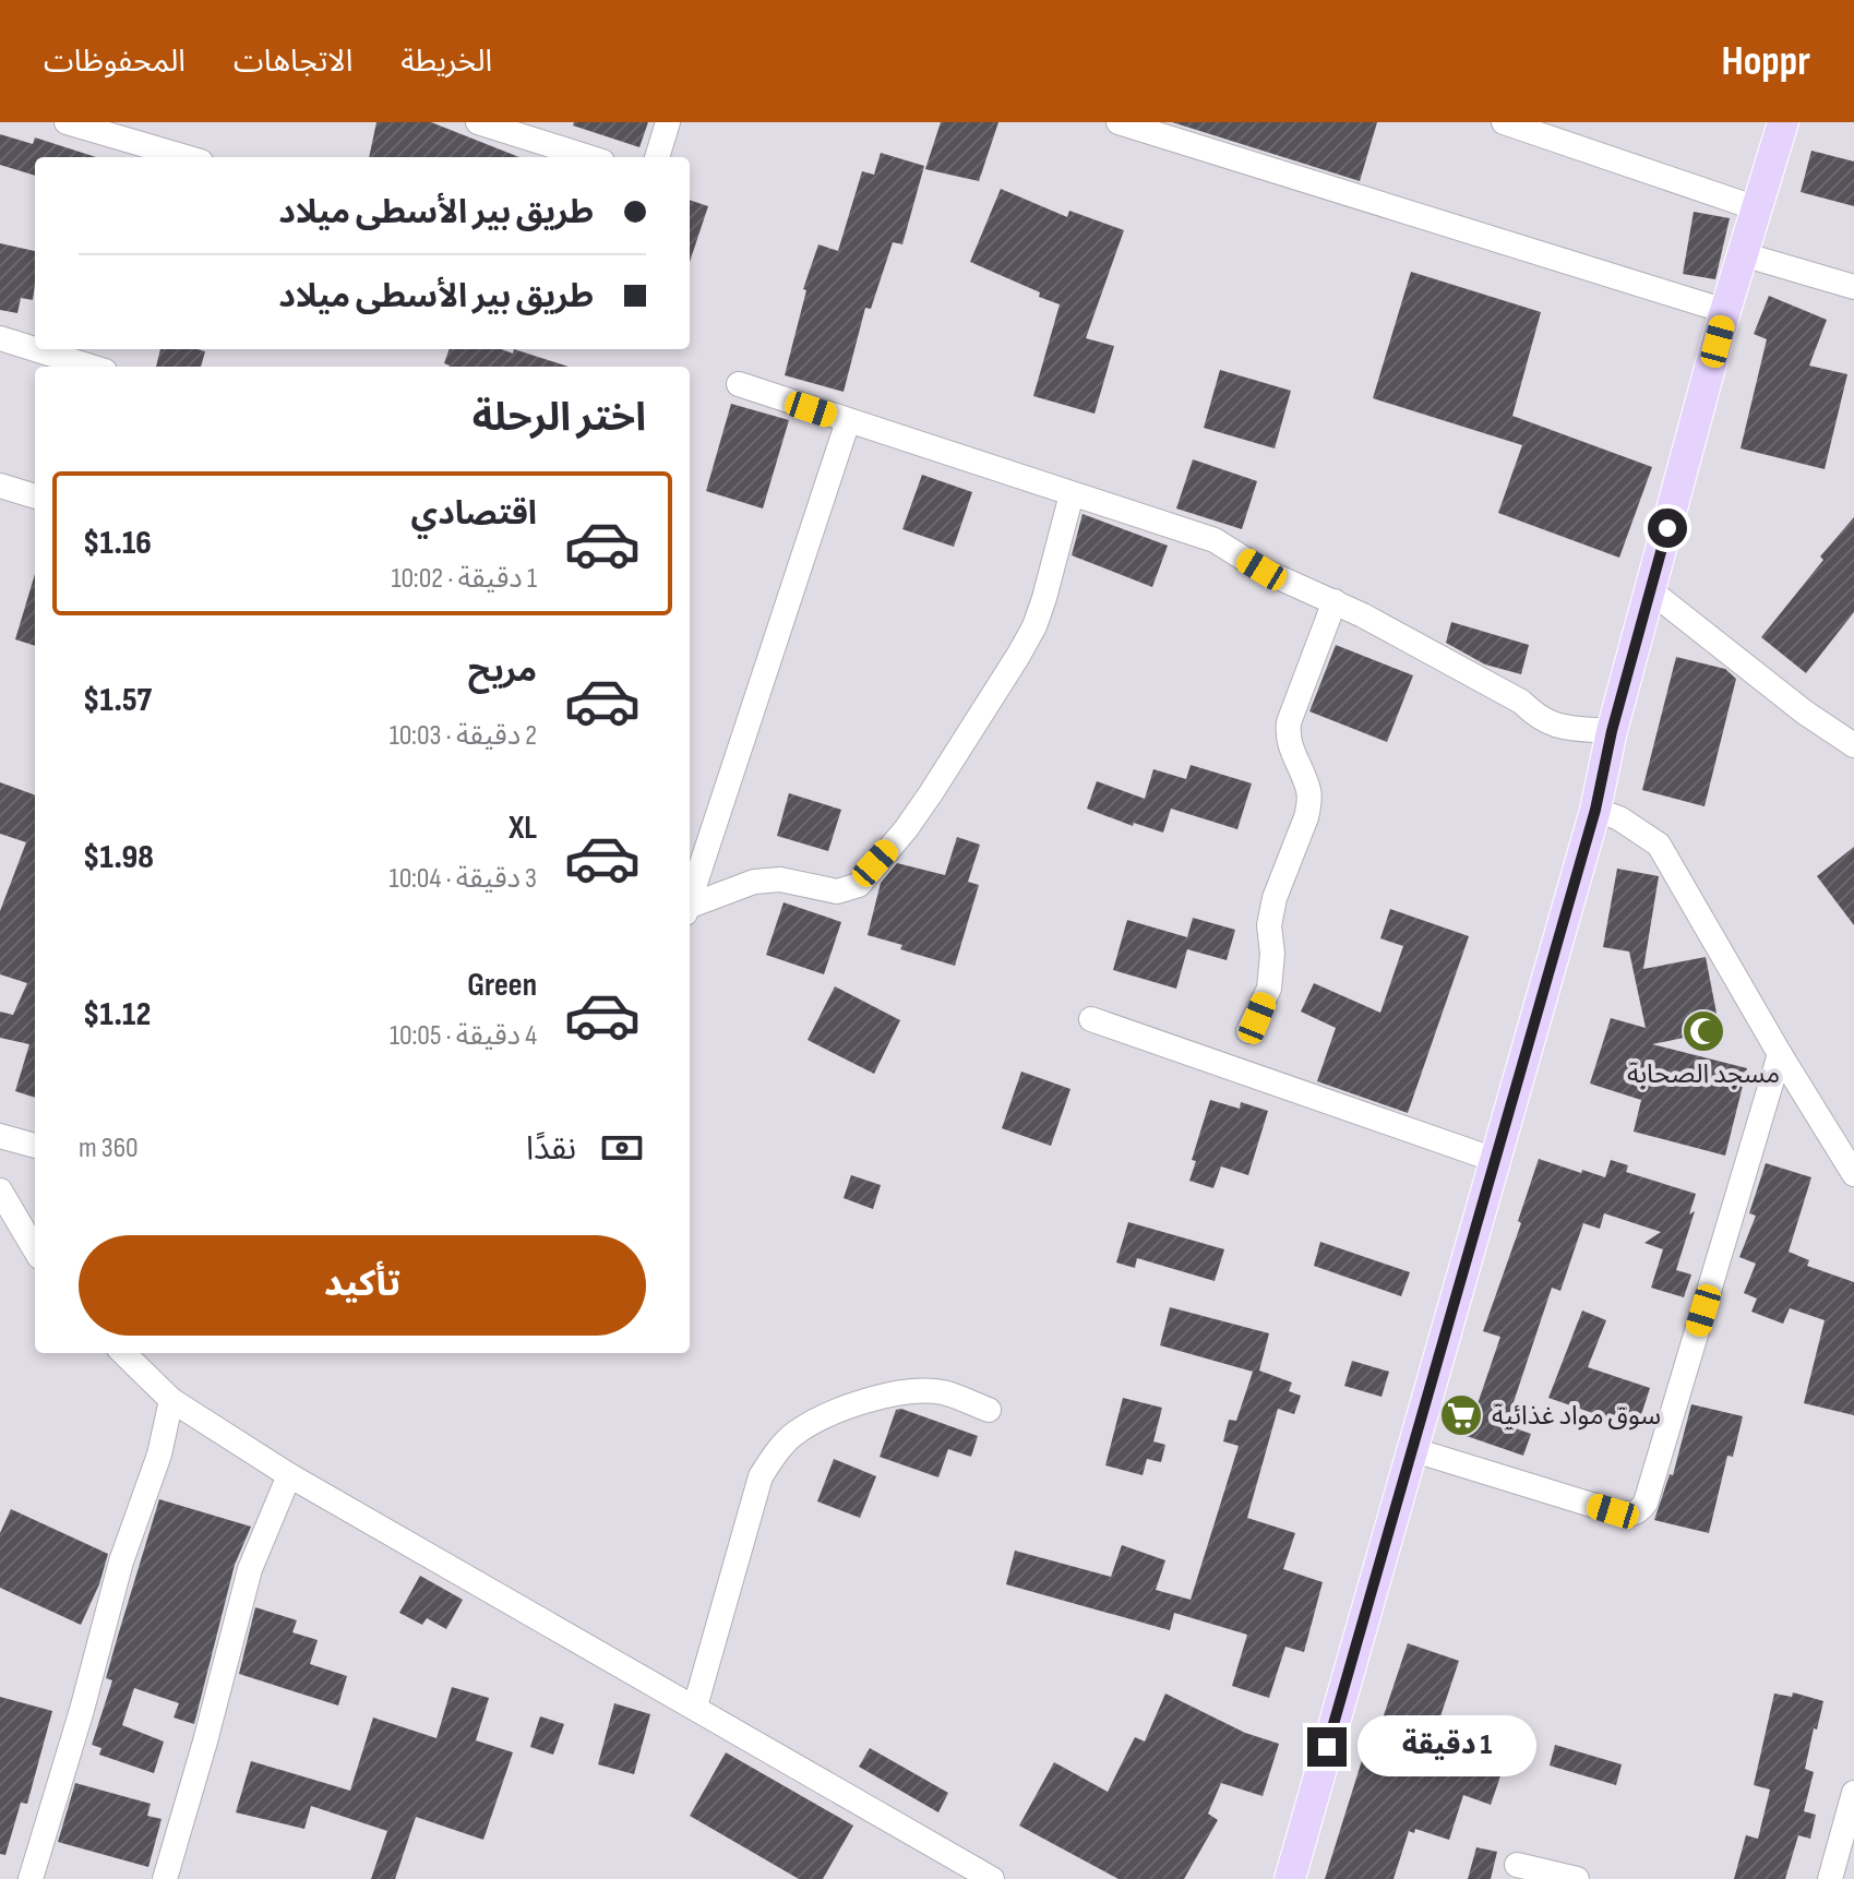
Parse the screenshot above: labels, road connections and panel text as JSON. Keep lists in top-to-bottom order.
{
  "places": {
    "mosque": ["مسجد الصحابة"],
    "supermarket": ["سوق مواد غذائية"]
  },
  "page": {
    "header": "Hoppr",
    "nav": ["الخريطة", "الاتجاهات", "المحفوظات"],
    "banner": ["طريق بير الأسطى ميلاد", "طريق بير الأسطى ميلاد"],
    "heading": "اختر الرحلة",
    "list": [
      {
        "name": "اقتصادي",
        "note": "1 دقيقة · 10:02",
        "value": "$1.16"
      },
      {
        "name": "مريح",
        "note": "2 دقيقة · 10:03",
        "value": "$1.57"
      },
      {
        "name": "XL",
        "note": "3 دقيقة · 10:04",
        "value": "$1.98"
      },
      {
        "name": "Green",
        "note": "4 دقيقة · 10:05",
        "value": "$1.12"
      }
    ],
    "pay": ["نقدًا", "360 m"],
    "buttons": "تأكيد",
    "bubble": "1 دقيقة"
  }
}
